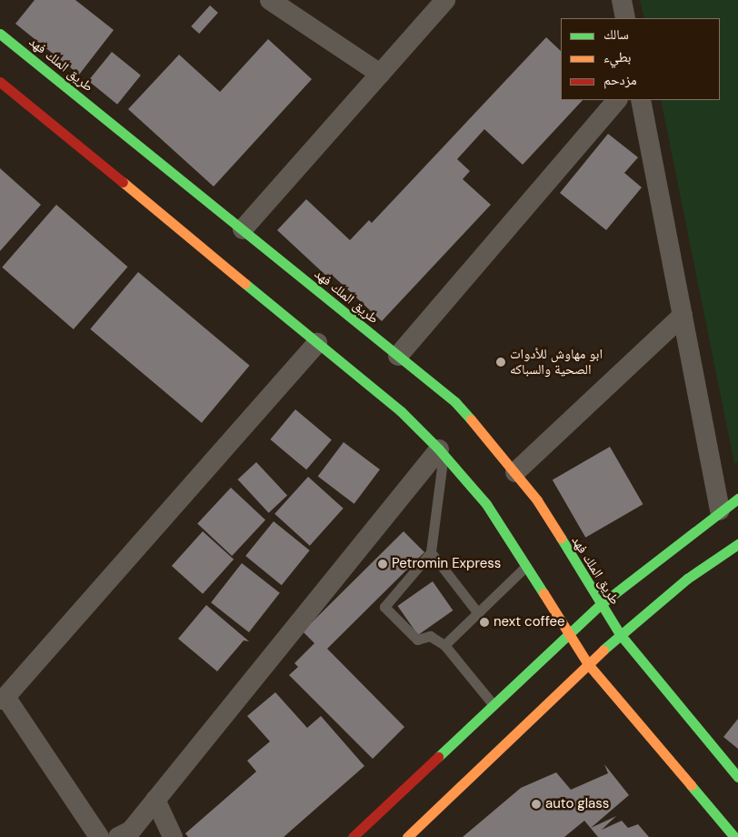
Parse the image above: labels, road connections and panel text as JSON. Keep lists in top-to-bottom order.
{
  "streets": {
    "main road": ["طريق الملك فهد"]
  },
  "places": [
    "ابو مهاوش للأدوات الصحية والسباكه",
    "Petromin Express",
    "next coffee",
    "auto glass"
  ],
  "legend": ["سالك", "بطيء", "مزدحم"]
}
